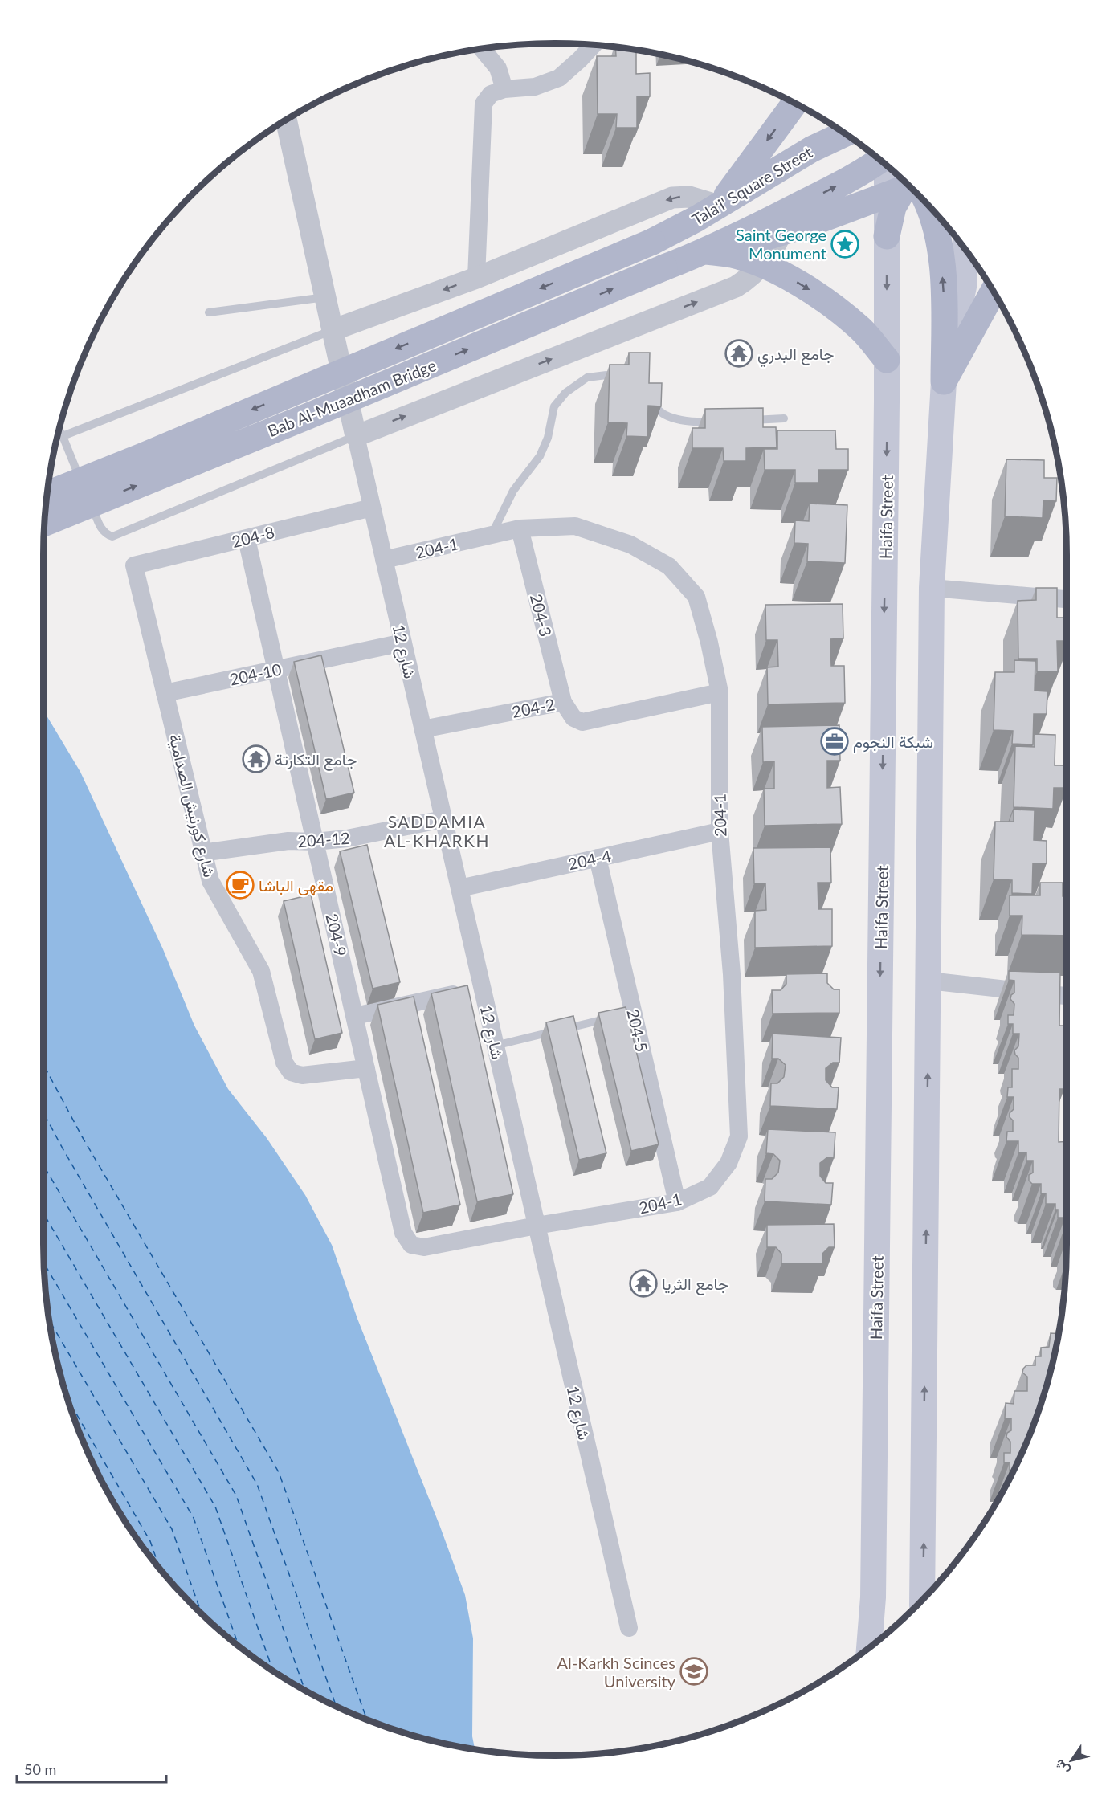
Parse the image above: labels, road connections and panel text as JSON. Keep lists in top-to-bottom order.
{
  "streets": {
    "main road": ["Tala'i' Square Street", "Bab Al-Muaadham Bridge", "Haifa Street"],
    "street": [
      "204-8",
      "204-1",
      "204-3",
      "شارع 12",
      "204-10",
      "204-2",
      "شارع كورنيش الصدامية",
      "204-12",
      "204-4",
      "204-9",
      "204-5"
    ]
  },
  "crossings": [
    ["Tala'i' Square Street", "Bab Al-Muaadham Bridge"],
    ["204-8", "شارع 12"],
    ["204-8", "شارع كورنيش الصدامية"],
    ["204-8", "204-9"],
    ["204-1", "204-3"],
    ["204-1", "شارع 12"],
    ["204-1", "204-2"],
    ["204-1", "204-4"],
    ["204-1", "204-9"],
    ["204-1", "204-5"],
    ["204-3", "204-2"],
    ["شارع 12", "204-10"],
    ["شارع 12", "204-2"],
    ["شارع 12", "204-12"],
    ["شارع 12", "204-4"],
    ["204-10", "شارع كورنيش الصدامية"],
    ["204-10", "204-9"],
    ["شارع كورنيش الصدامية", "204-12"],
    ["شارع كورنيش الصدامية", "204-9"],
    ["204-12", "204-9"],
    ["204-4", "204-5"]
  ],
  "districts": ["SADDAMIA AL-KHARKH"],
  "places": {
    "place": ["Saint George Monument"],
    "temple": ["جامع البدري", "جامع التكارتة", "جامع الثريا"],
    "office": ["شبكة النجوم"],
    "cafe": ["مقهى الباشا"],
    "school or university": ["Al-Karkh Scinces University"]
  },
  "scale_bar": "50 m",
  "north": "bottom left"
}
